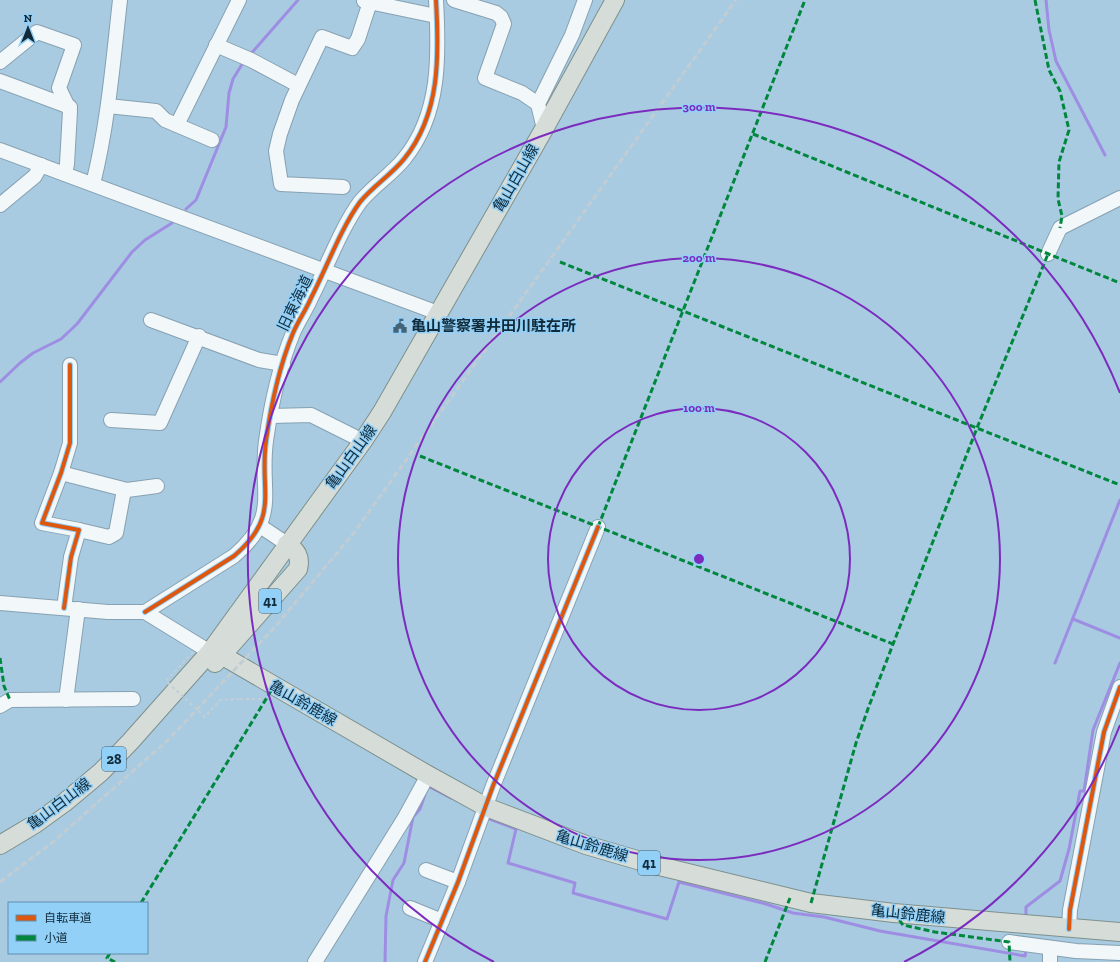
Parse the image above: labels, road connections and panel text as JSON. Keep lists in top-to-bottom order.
{
  "streets": {
    "main road": [
      "亀山白山線",
      "41",
      "亀山鈴鹿線",
      "28"
    ],
    "street": ["旧東海道"]
  },
  "crossings": [
    ["亀山白山線", "41"],
    ["41", "亀山鈴鹿線"]
  ],
  "places": {
    "public building": ["亀山警察署井田川駐在所"]
  },
  "legend": ["自転車道", "小道"],
  "north": "top",
  "rings": ["300 m", "200 m", "100 m"]
}
